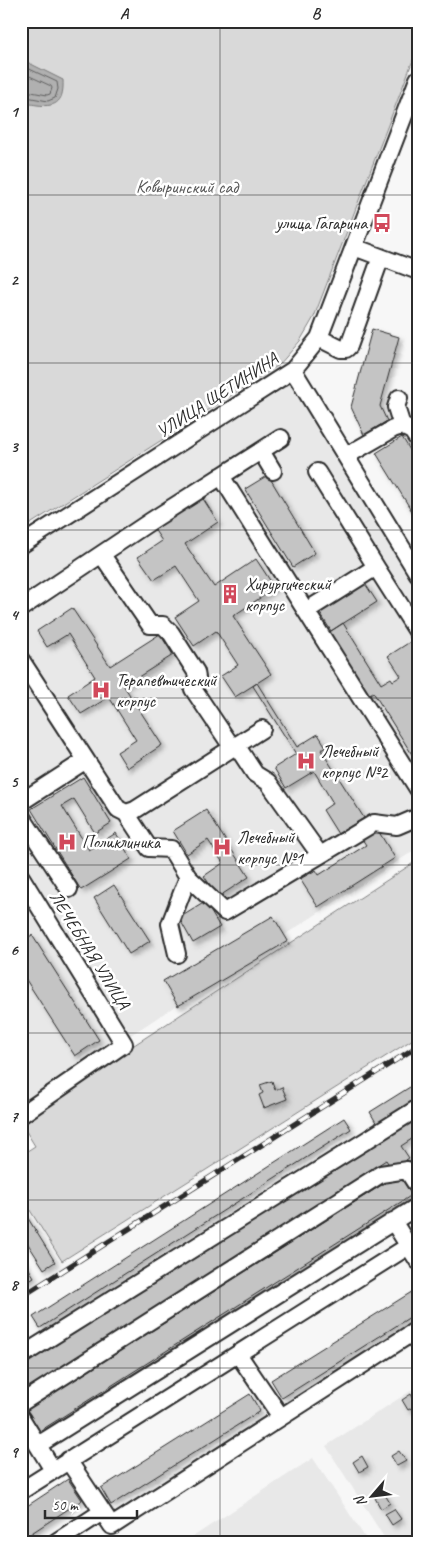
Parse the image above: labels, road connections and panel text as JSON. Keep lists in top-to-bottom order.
{
  "streets": {
    "street": ["УЛИЦА ЩЕТИНИНА", "ЛЕЧЕБНАЯ УЛИЦА"]
  },
  "parks": ["Ковыринский сад"],
  "places": {
    "bus stop": ["улица Гагарина"],
    "building": ["Хирургический корпус"],
    "hospital": [
      "Терапевтический корпус",
      "Лечебный корпус №2",
      "Поликлиника",
      "Лечебный корпус №1"
    ]
  },
  "scale_bar": "50 m",
  "north": "bottom left",
  "grid": {
    "columns": ["A", "B"],
    "rows": [
      "1",
      "2",
      "3",
      "4",
      "5",
      "6",
      "7",
      "8",
      "9"
    ]
  }
}
